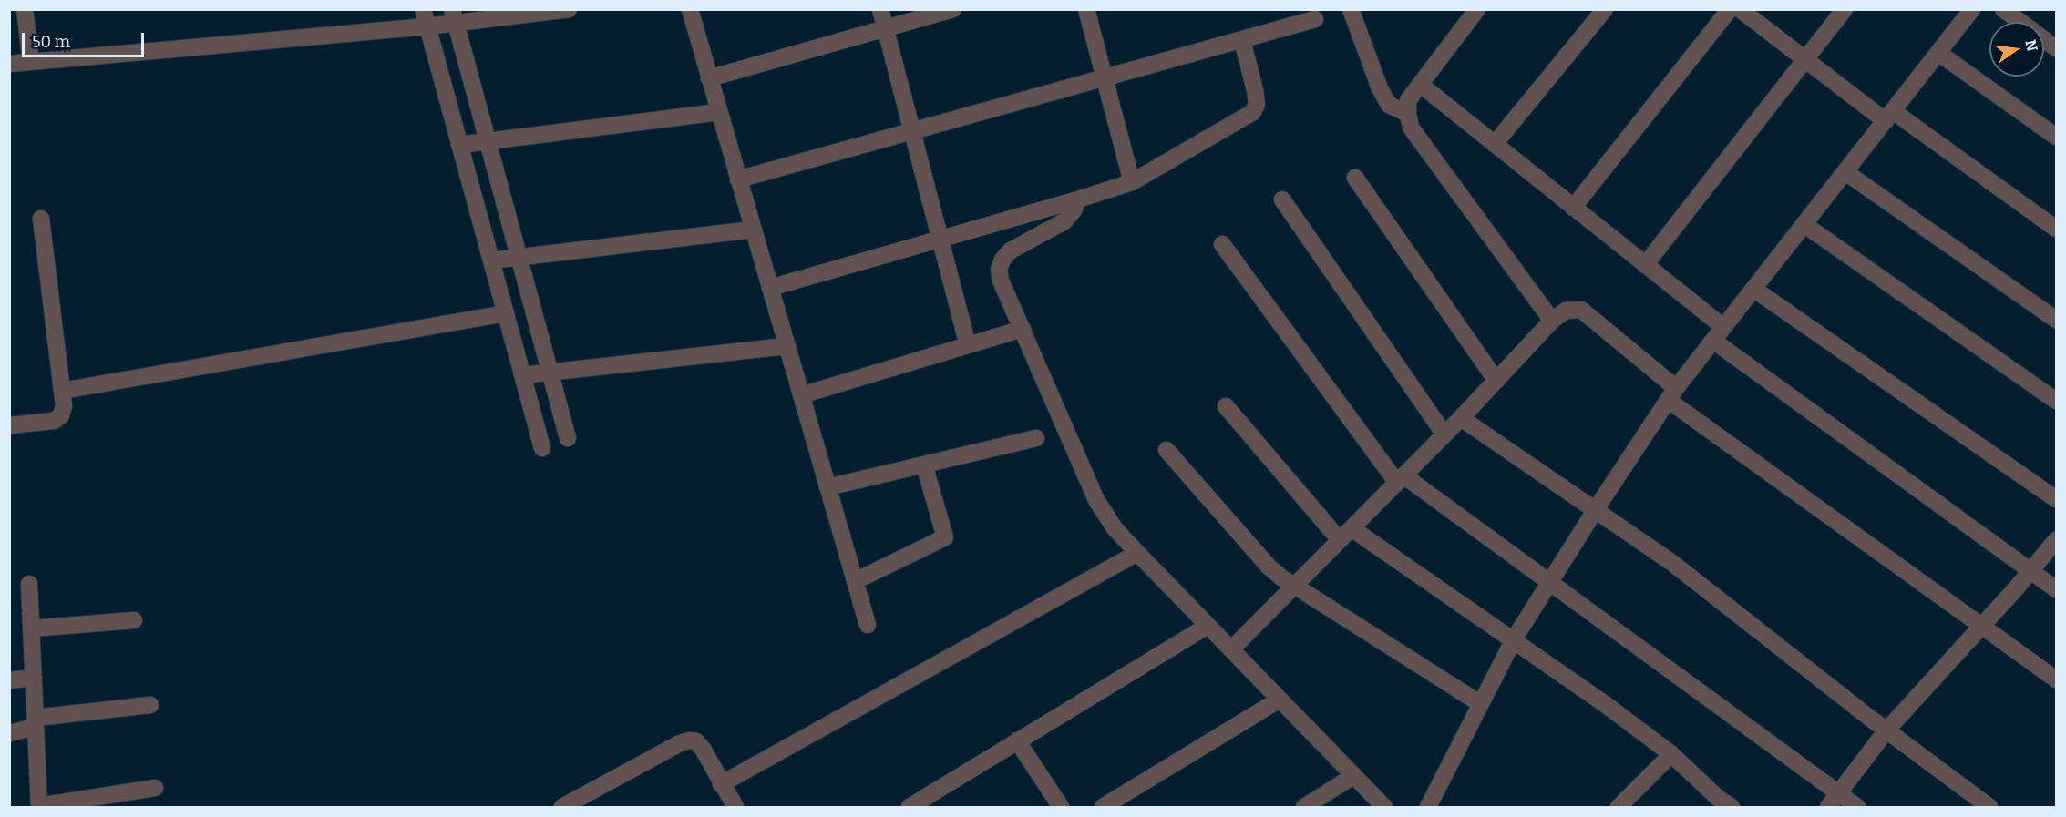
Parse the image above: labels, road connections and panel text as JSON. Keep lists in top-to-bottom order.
{
  "scale_bar": "50 m",
  "north": "right"
}
